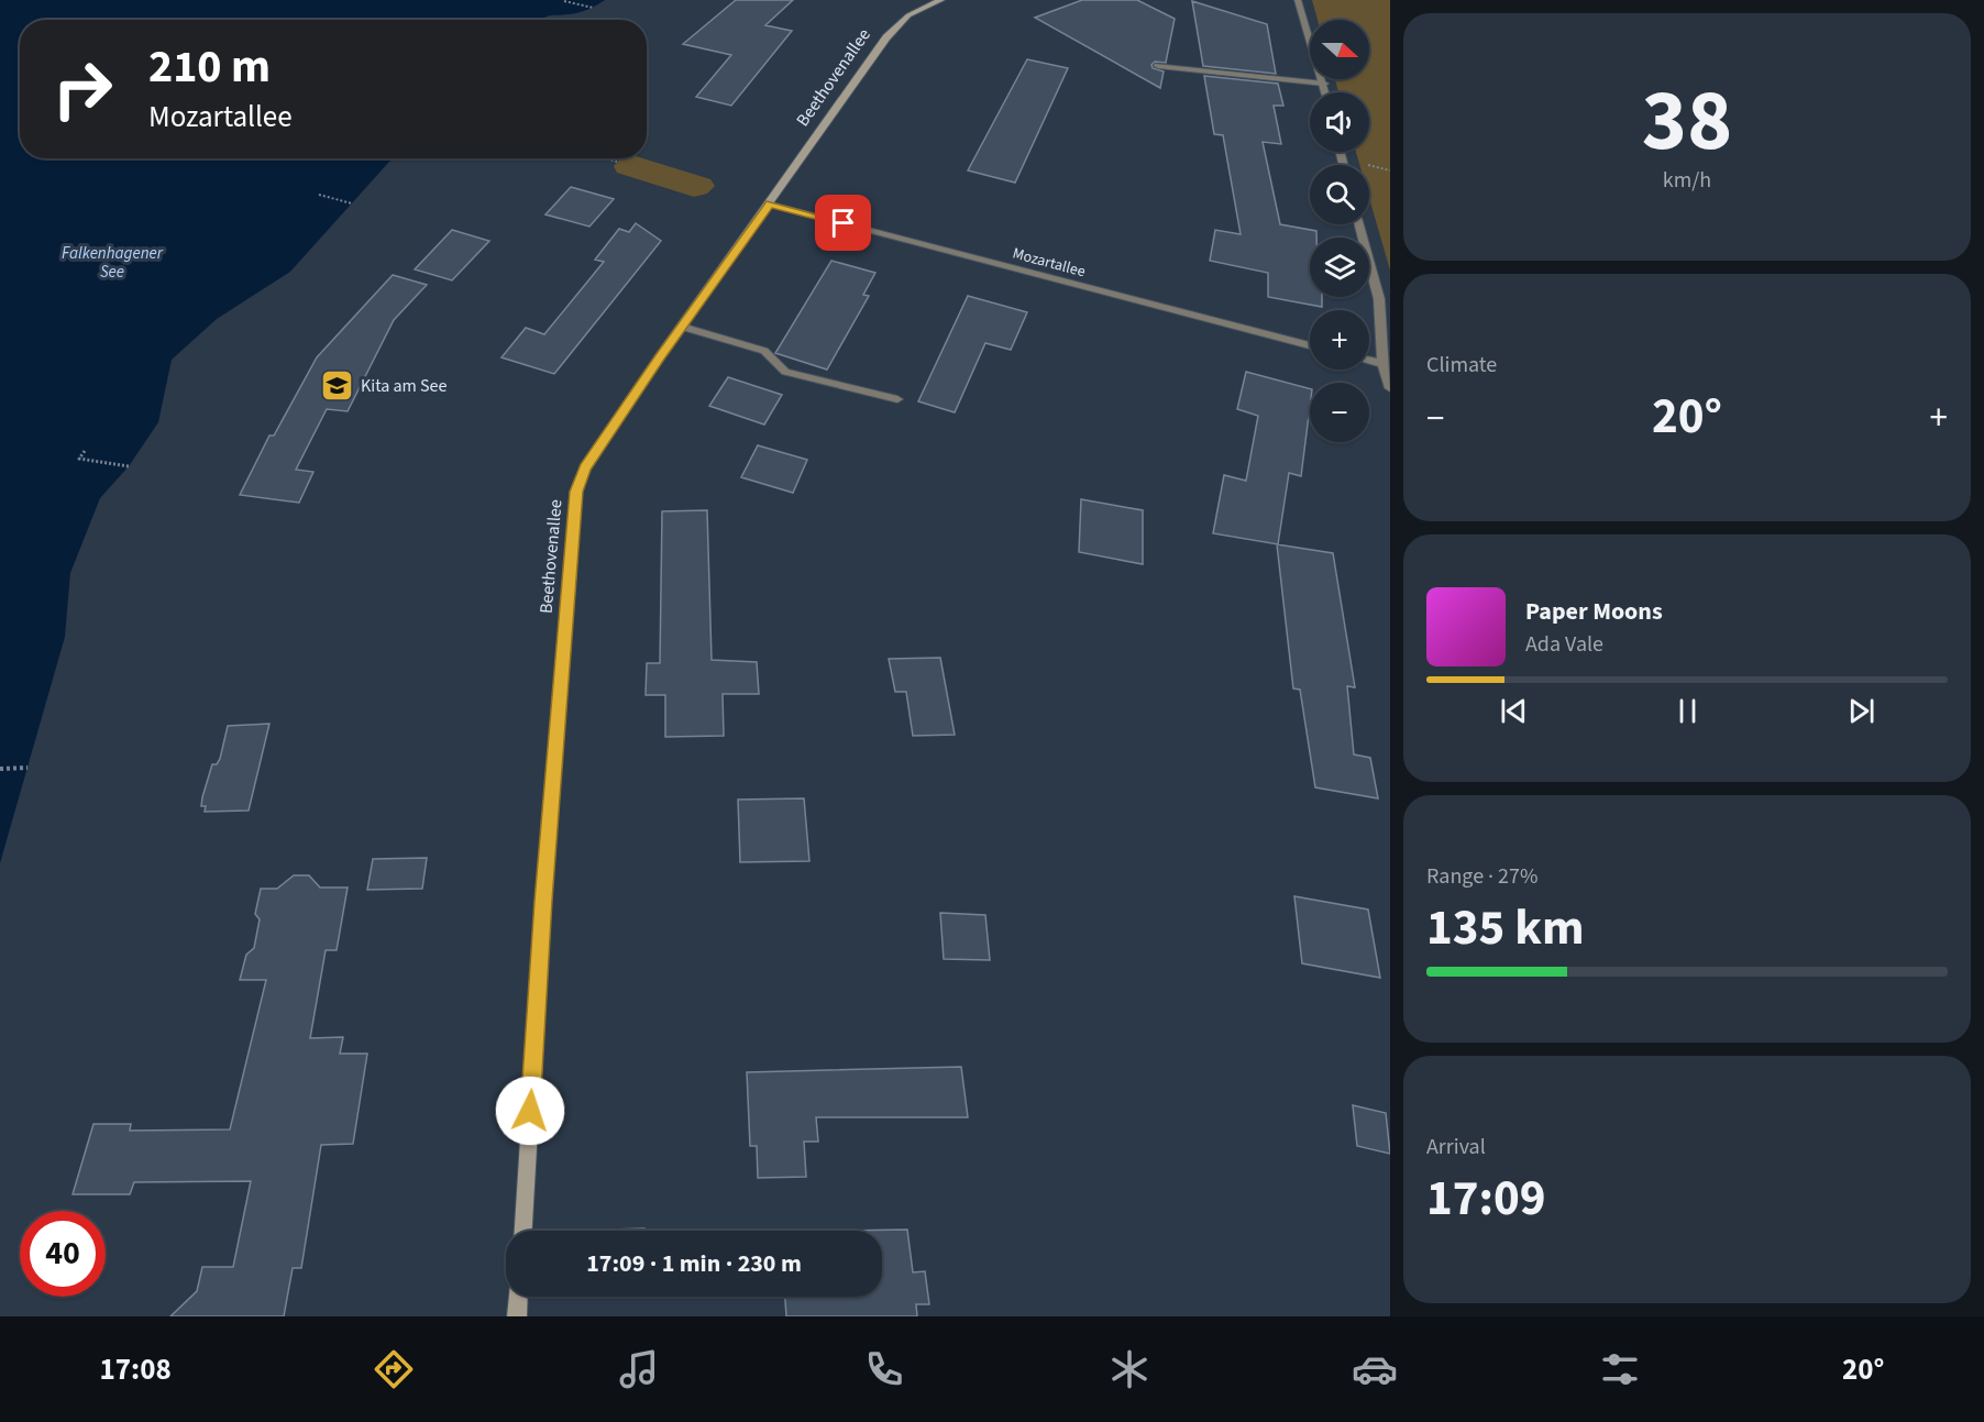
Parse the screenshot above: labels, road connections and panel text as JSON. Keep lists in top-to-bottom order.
{
  "streets": {
    "street": ["Beethovenallee", "Mozartallee"]
  },
  "crossings": [
    ["Beethovenallee", "Mozartallee"]
  ],
  "water": ["Falkenhagener See"],
  "places": {
    "school or university": ["Kita am See"]
  },
  "north": "right",
  "page": {
    "tile": [
      ["38", "km/h"],
      "Climate",
      ["Range · 27%", "135 km"],
      ["Arrival", "17:09"]
    ],
    "map_buttons": ["+", "−"],
    "turn": ["210 m", "Mozartallee"],
    "heat": ["−", "20°", "+"],
    "song": ["Paper Moons", "Ada Vale"],
    "limit": "40",
    "trip": "17:09 · 1 min · 230 m",
    "tabs": ["17:08", "20°"]
  }
}
